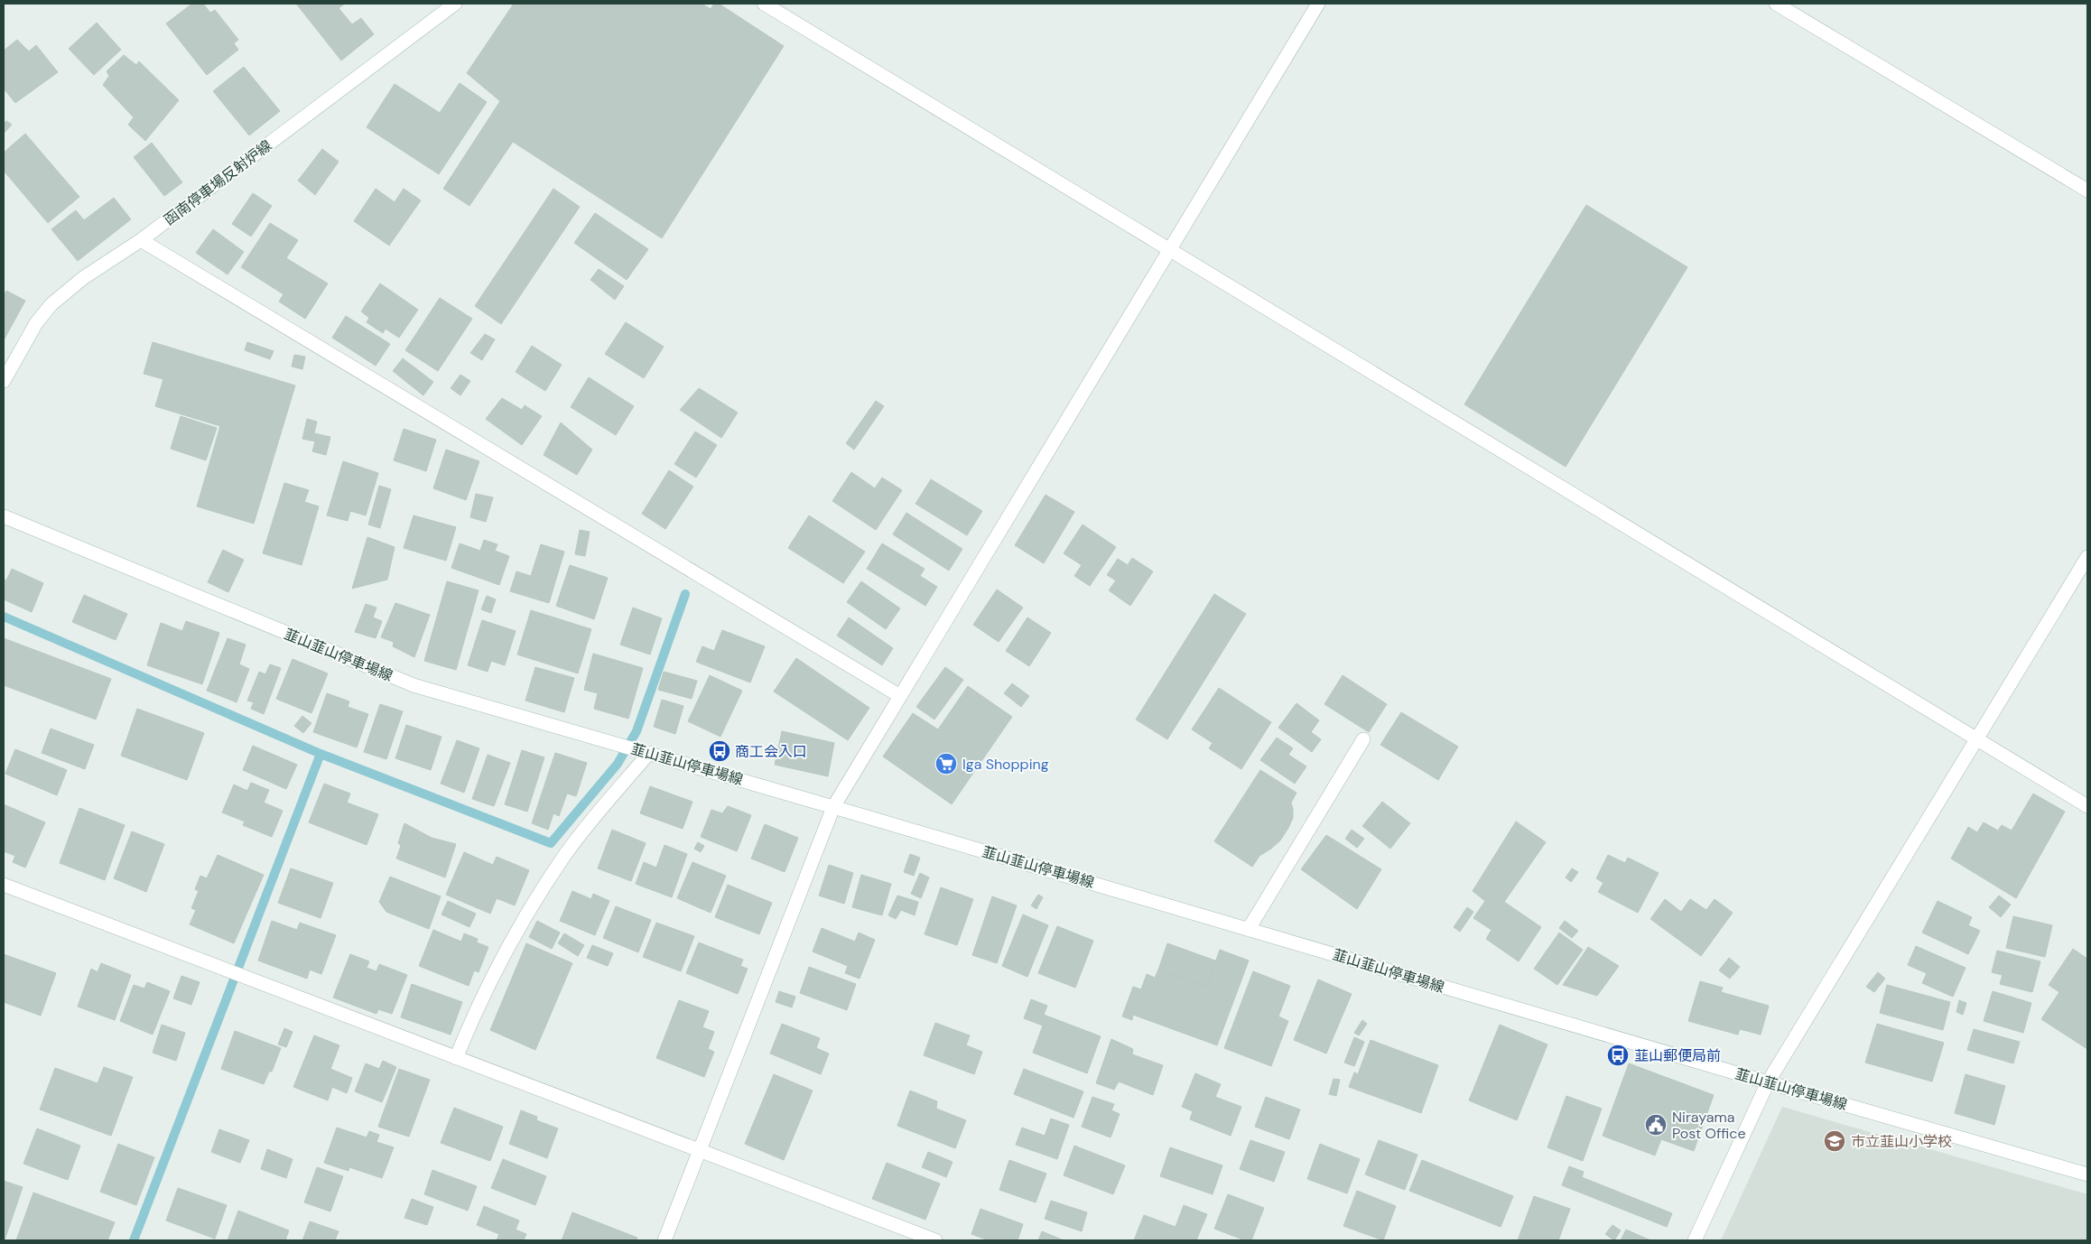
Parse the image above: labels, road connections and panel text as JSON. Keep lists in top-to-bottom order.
{
  "streets": {
    "street": ["函南停車場反射炉線", "韮山韮山停車場線"]
  },
  "places": {
    "bus stop": ["商工会入口", "韮山郵便局前"],
    "supermarket": ["Iga Shopping"],
    "public building": ["Nirayama Post Office"],
    "school or university": ["市立韮山小学校"]
  }
}
